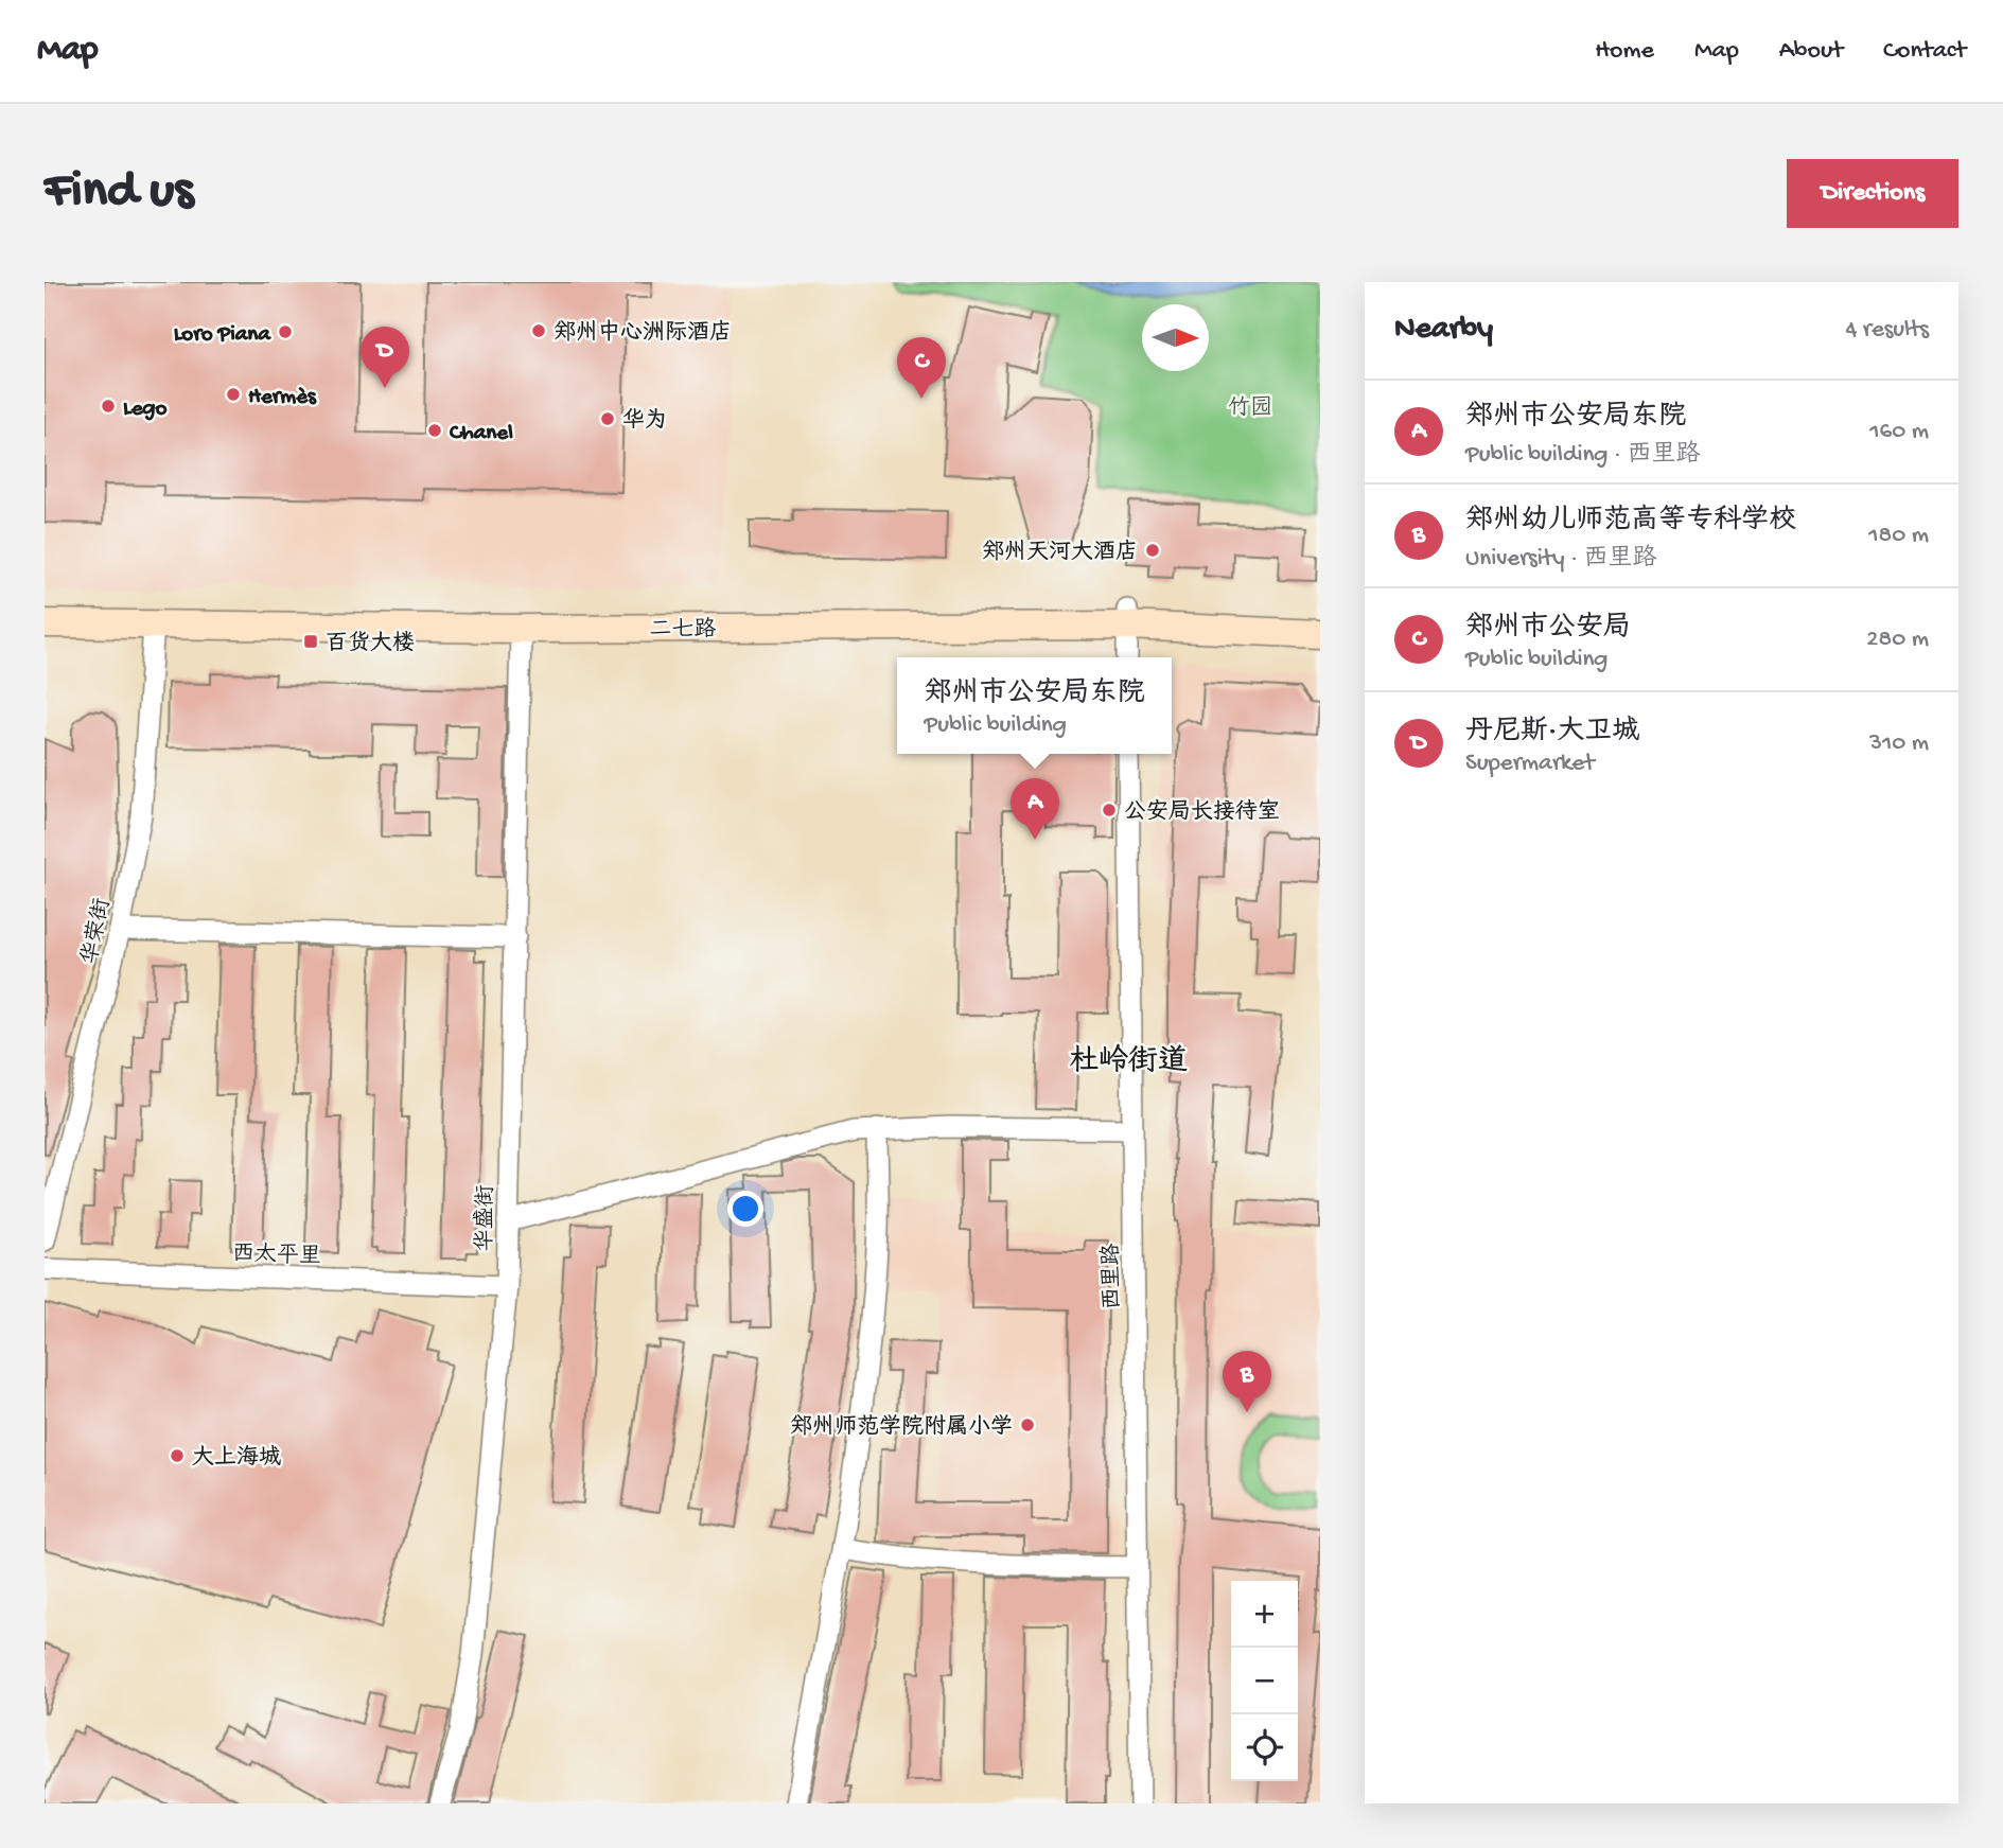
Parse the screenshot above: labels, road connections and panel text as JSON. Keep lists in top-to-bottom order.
{
  "streets": {
    "main road": ["二七路"],
    "street": [
      "华荣街",
      "华盛街",
      "西太平里",
      "西里路"
    ]
  },
  "crossings": [
    ["二七路", "华荣街"],
    ["二七路", "华盛街"],
    ["华盛街", "西太平里"]
  ],
  "districts": ["杜岭街道"],
  "parks": ["竹园"],
  "places": {
    "other": [
      "郑州中心洲际酒店",
      "Loro Piana",
      "Hermès",
      "Lego",
      "华为",
      "Chanel",
      "郑州天河大酒店",
      "公安局长接待室",
      "郑州师范学院附属小学",
      "大上海城"
    ],
    "transit": ["百货大楼"]
  },
  "north": "right",
  "page": {
    "header": "Map",
    "nav": [
      "Home",
      "Map",
      "About",
      "Contact"
    ],
    "buttons": "Directions",
    "title": "Find us",
    "heading": ["Nearby", "4 results"],
    "pins": [
      "D",
      "C",
      "A",
      "B"
    ],
    "list": [
      {
        "mark": "A",
        "name": "郑州市公安局东院",
        "note": "Public building · 西里路",
        "value": "160 m"
      },
      {
        "mark": "B",
        "name": "郑州幼儿师范高等专科学校",
        "note": "University · 西里路",
        "value": "180 m"
      },
      {
        "mark": "C",
        "name": "郑州市公安局",
        "note": "Public building",
        "value": "280 m"
      },
      {
        "mark": "D",
        "name": "丹尼斯·大卫城",
        "note": "Supermarket",
        "value": "310 m"
      }
    ],
    "popup": ["郑州市公安局东院", "Public building"],
    "map_buttons": ["+", "−"]
  }
}
